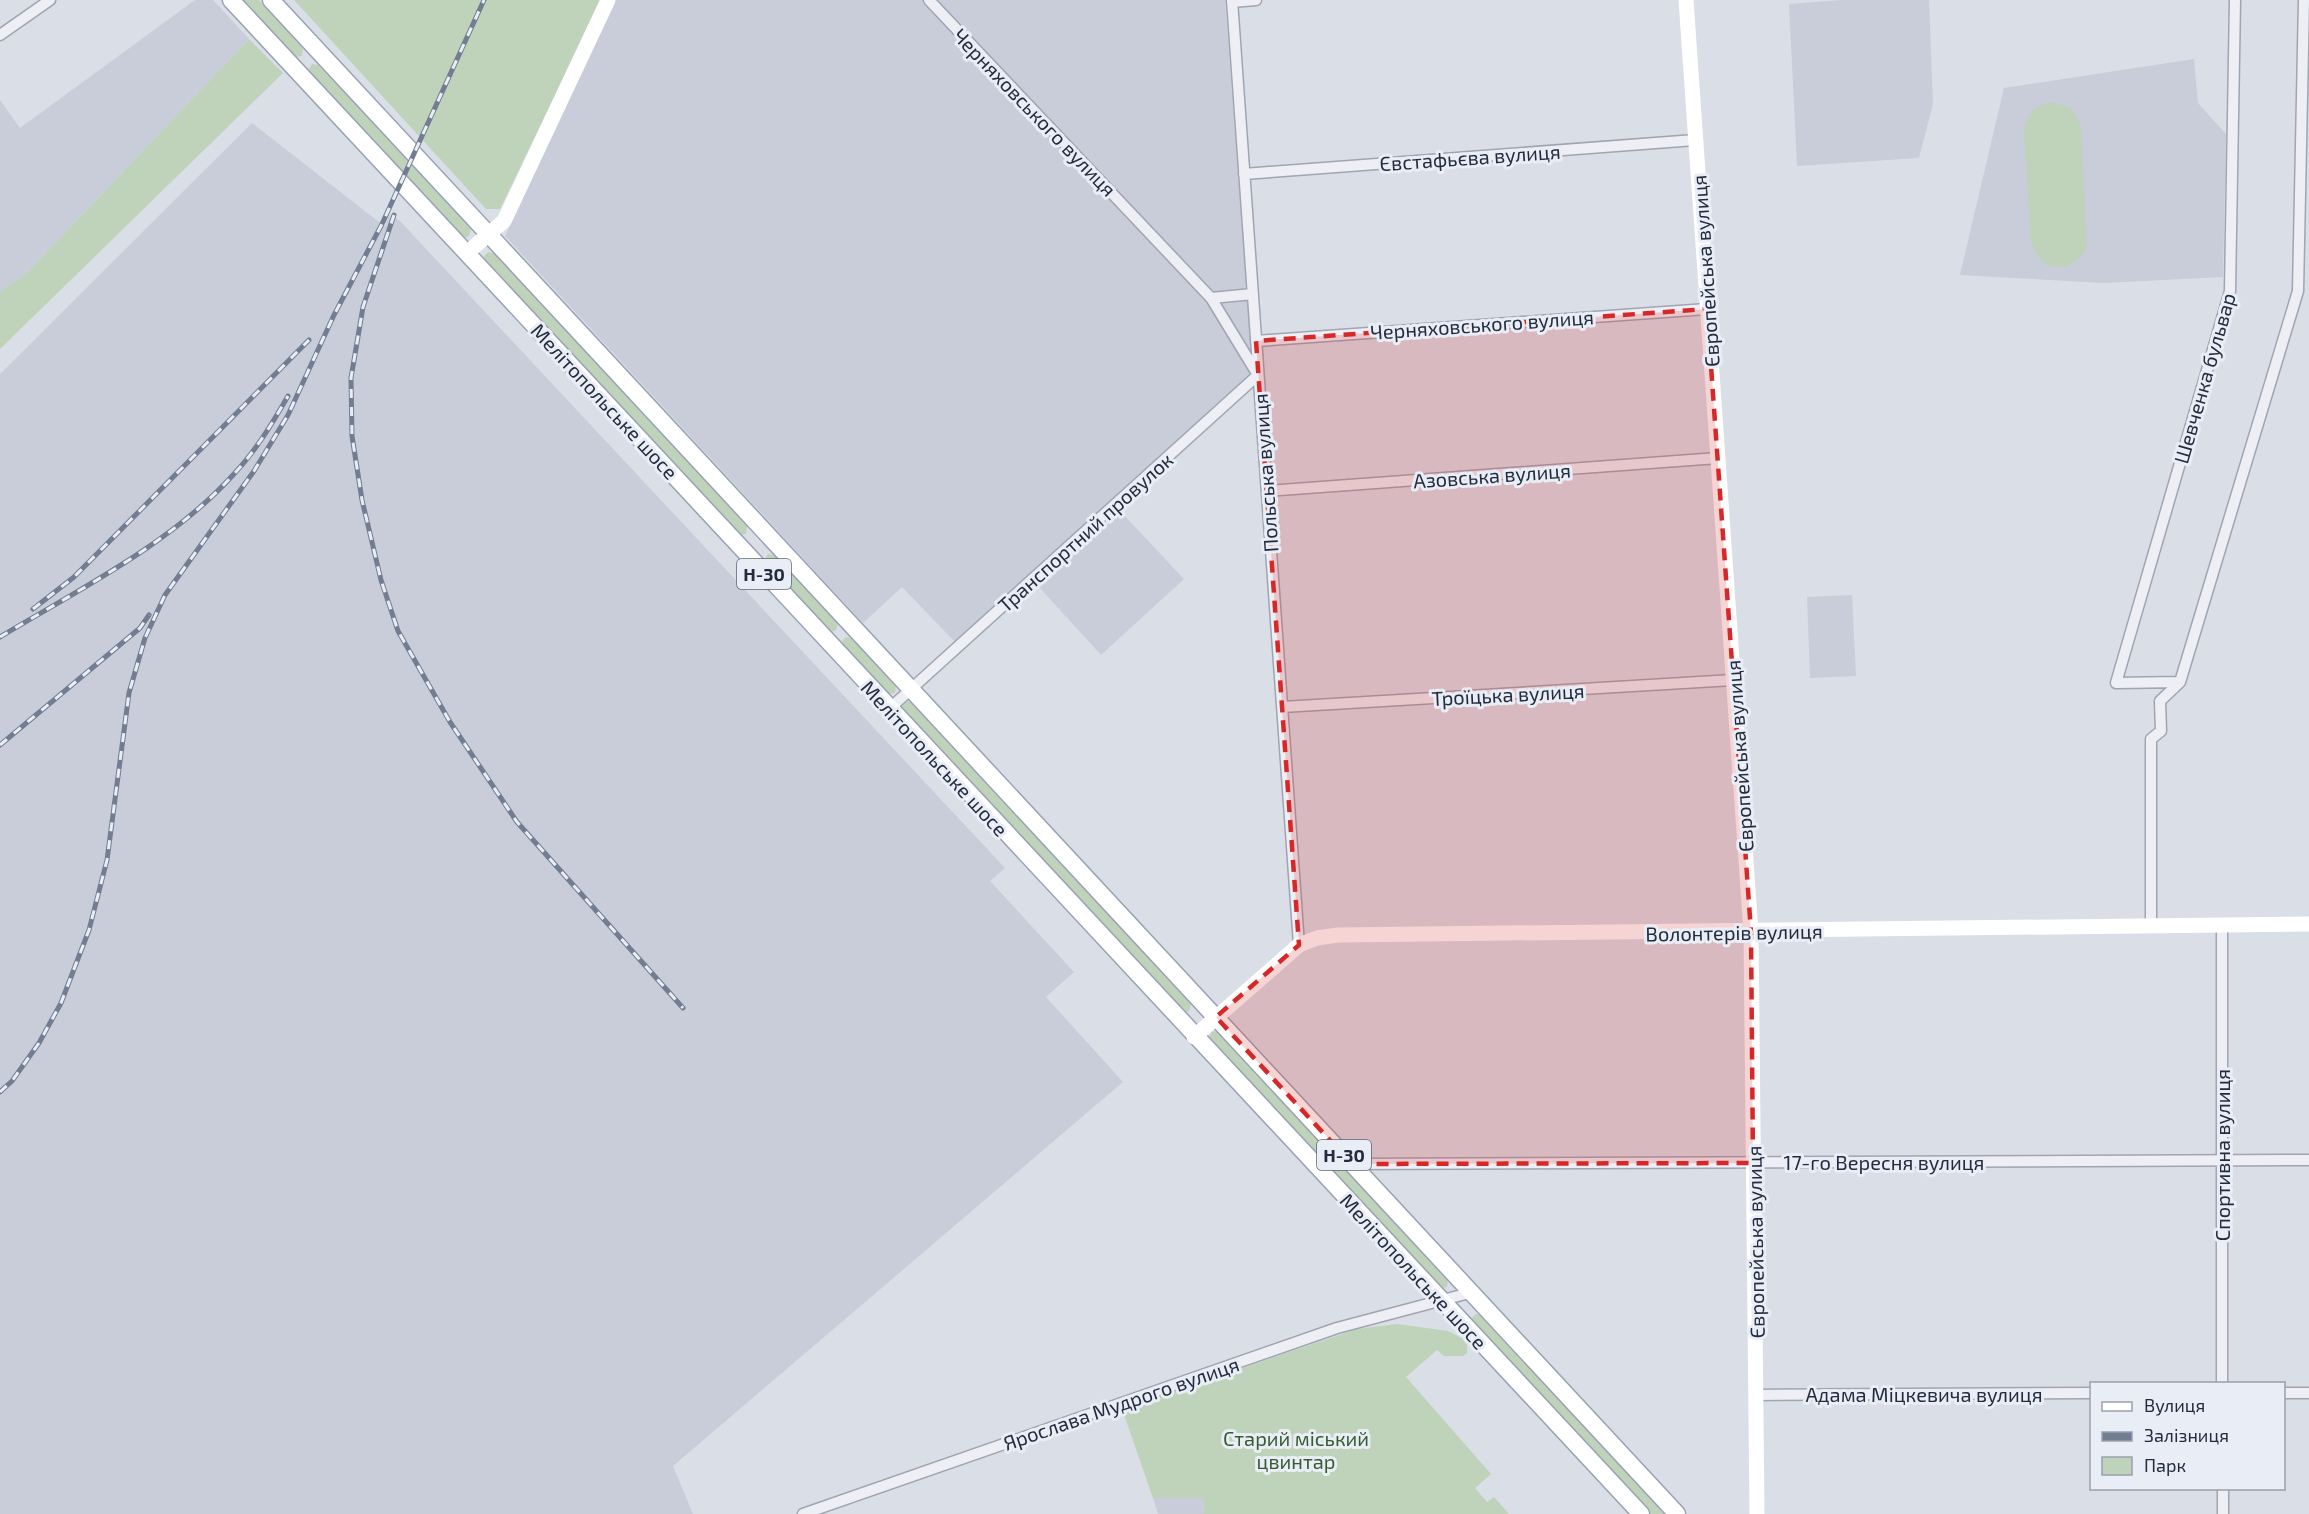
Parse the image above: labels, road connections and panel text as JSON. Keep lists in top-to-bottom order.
{
  "streets": {
    "main road": ["Мелітопольське шосе", "Н-30"],
    "street": [
      "Черняховського вулиця",
      "Євстафьєва вулиця",
      "Європейська вулиця",
      "Шевченка бульвар",
      "Польська вулиця",
      "Азовська вулиця",
      "Транспортний провулок",
      "Троїцька вулиця",
      "Волонтерів вулиця",
      "Спортивна вулиця",
      "17-го Вересня вулиця",
      "Адама Міцкевича вулиця",
      "Ярослава Мудрого вулиця"
    ]
  },
  "crossings": [
    ["Черняховського вулиця", "Європейська вулиця"],
    ["Черняховського вулиця", "Польська вулиця"],
    ["Черняховського вулиця", "Транспортний провулок"],
    ["Євстафьєва вулиця", "Європейська вулиця"],
    ["Євстафьєва вулиця", "Польська вулиця"],
    ["Європейська вулиця", "Азовська вулиця"],
    ["Європейська вулиця", "Троїцька вулиця"],
    ["Європейська вулиця", "Волонтерів вулиця"],
    ["Європейська вулиця", "17-го Вересня вулиця"],
    ["Європейська вулиця", "Адама Міцкевича вулиця"],
    ["Мелітопольське шосе", "Транспортний провулок"],
    ["Мелітопольське шосе", "Волонтерів вулиця"],
    ["Мелітопольське шосе", "17-го Вересня вулиця"],
    ["Мелітопольське шосе", "Ярослава Мудрого вулиця"],
    ["Польська вулиця", "Азовська вулиця"],
    ["Польська вулиця", "Транспортний провулок"],
    ["Польська вулиця", "Троїцька вулиця"],
    ["Польська вулиця", "Волонтерів вулиця"],
    ["Волонтерів вулиця", "Спортивна вулиця"],
    ["Спортивна вулиця", "17-го Вересня вулиця"]
  ],
  "parks": ["Старий міський цвинтар"],
  "legend": ["Вулиця", "Залізниця", "Парк"]
}
